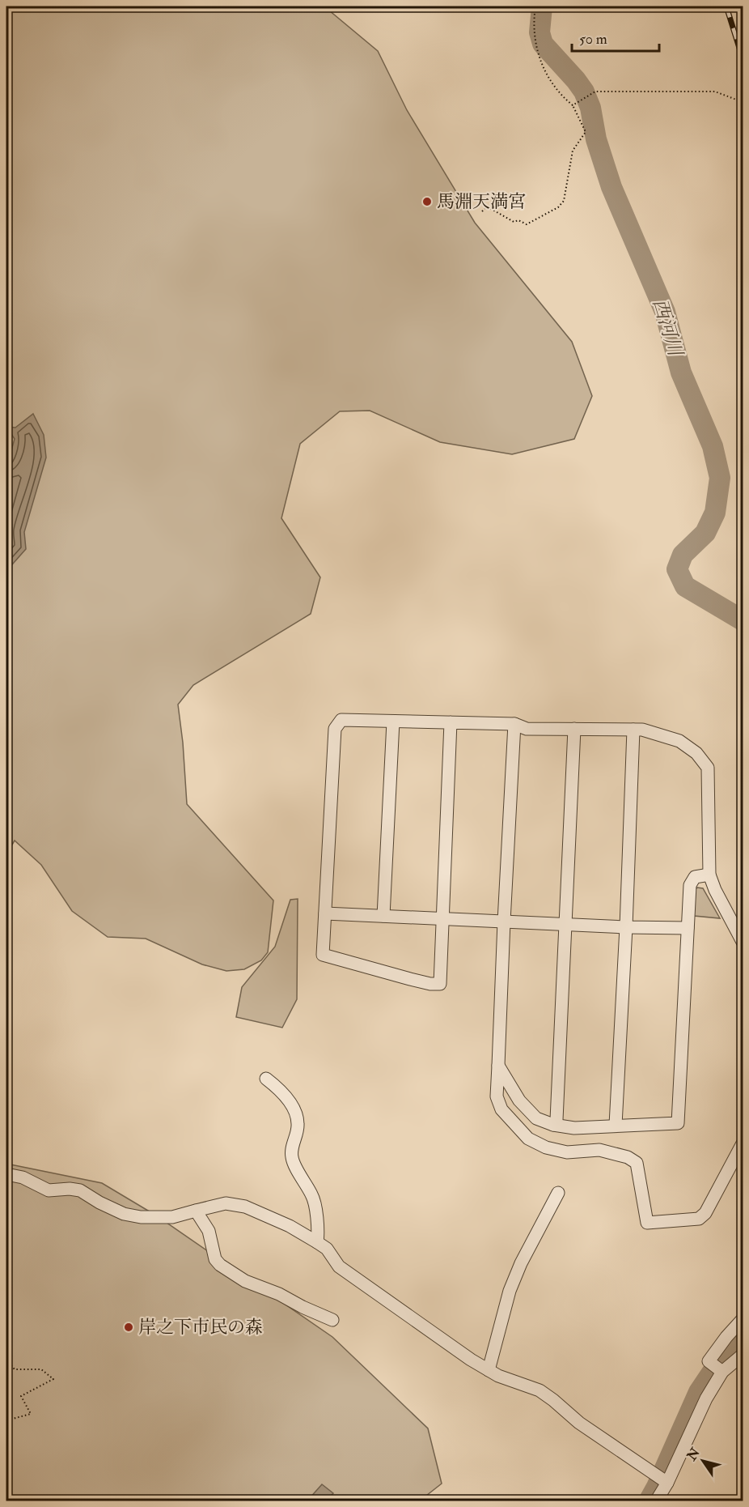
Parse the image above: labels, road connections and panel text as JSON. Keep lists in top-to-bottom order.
{
  "water": ["西河川"],
  "places": ["馬淵天満宮", "岸之下市民の森"],
  "scale_bar": "50 m",
  "north": "top left"
}
